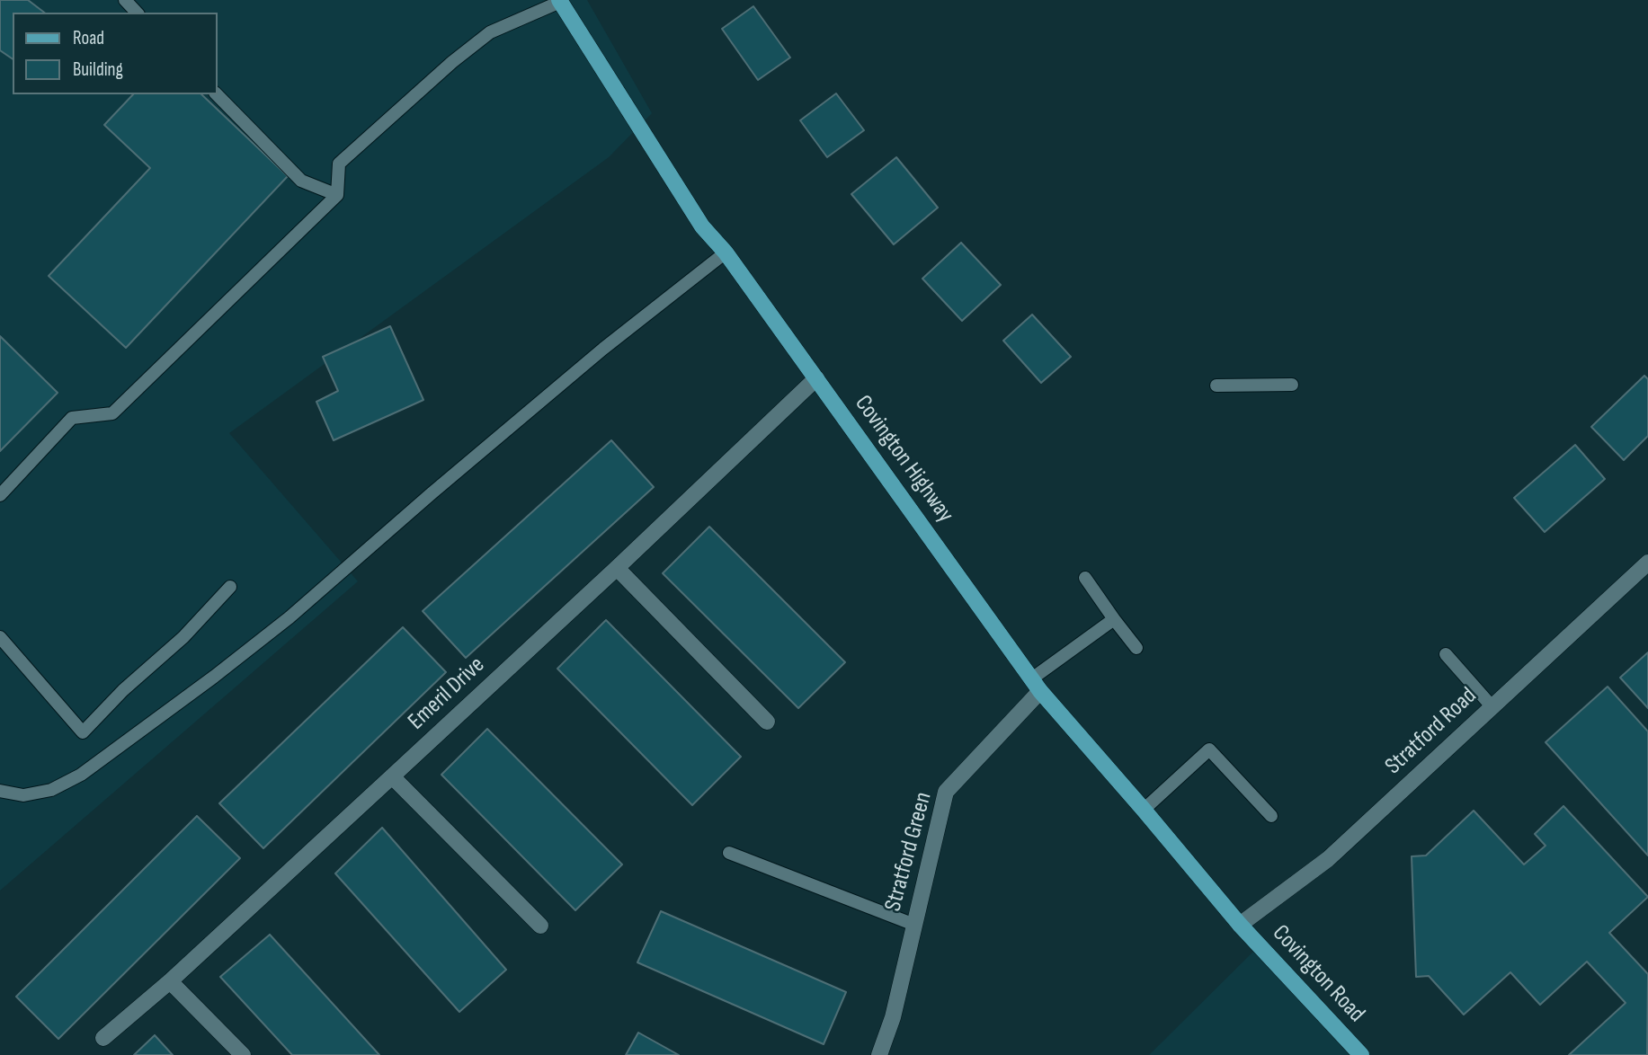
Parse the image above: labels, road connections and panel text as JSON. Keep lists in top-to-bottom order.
{
  "streets": {
    "main road": ["Covington Highway", "Covington Road"],
    "street": ["Emeril Drive", "Stratford Road", "Stratford Green"]
  },
  "crossings": [
    ["Covington Highway", "Emeril Drive"],
    ["Covington Highway", "Stratford Road"],
    ["Covington Highway", "Stratford Green"],
    ["Covington Highway", "Covington Road"],
    ["Stratford Road", "Covington Road"]
  ],
  "legend": ["Road", "Building"]
}
